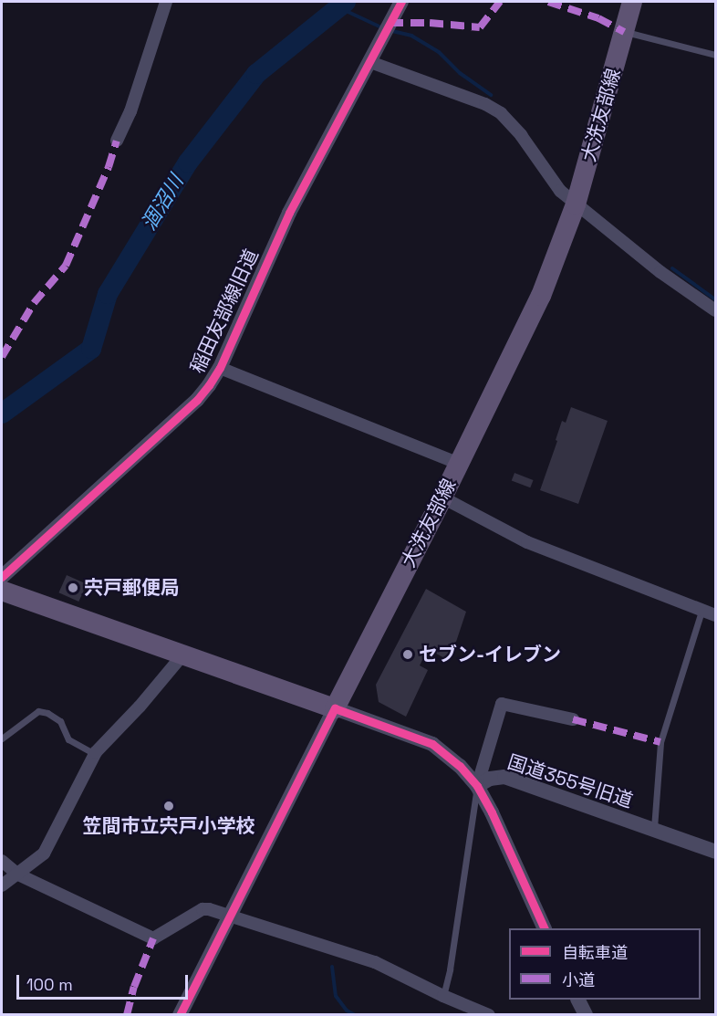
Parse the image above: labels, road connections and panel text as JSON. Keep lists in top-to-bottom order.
{
  "streets": {
    "main road": ["大洗友部線"],
    "street": ["稲田友部線旧道", "国道355号旧道"]
  },
  "water": ["涸沼川"],
  "places": ["宍戸郵便局", "セブン-イレブン", "笠間市立宍戸小学校"],
  "legend": ["自転車道", "小道"],
  "scale_bar": "100 m"
}
